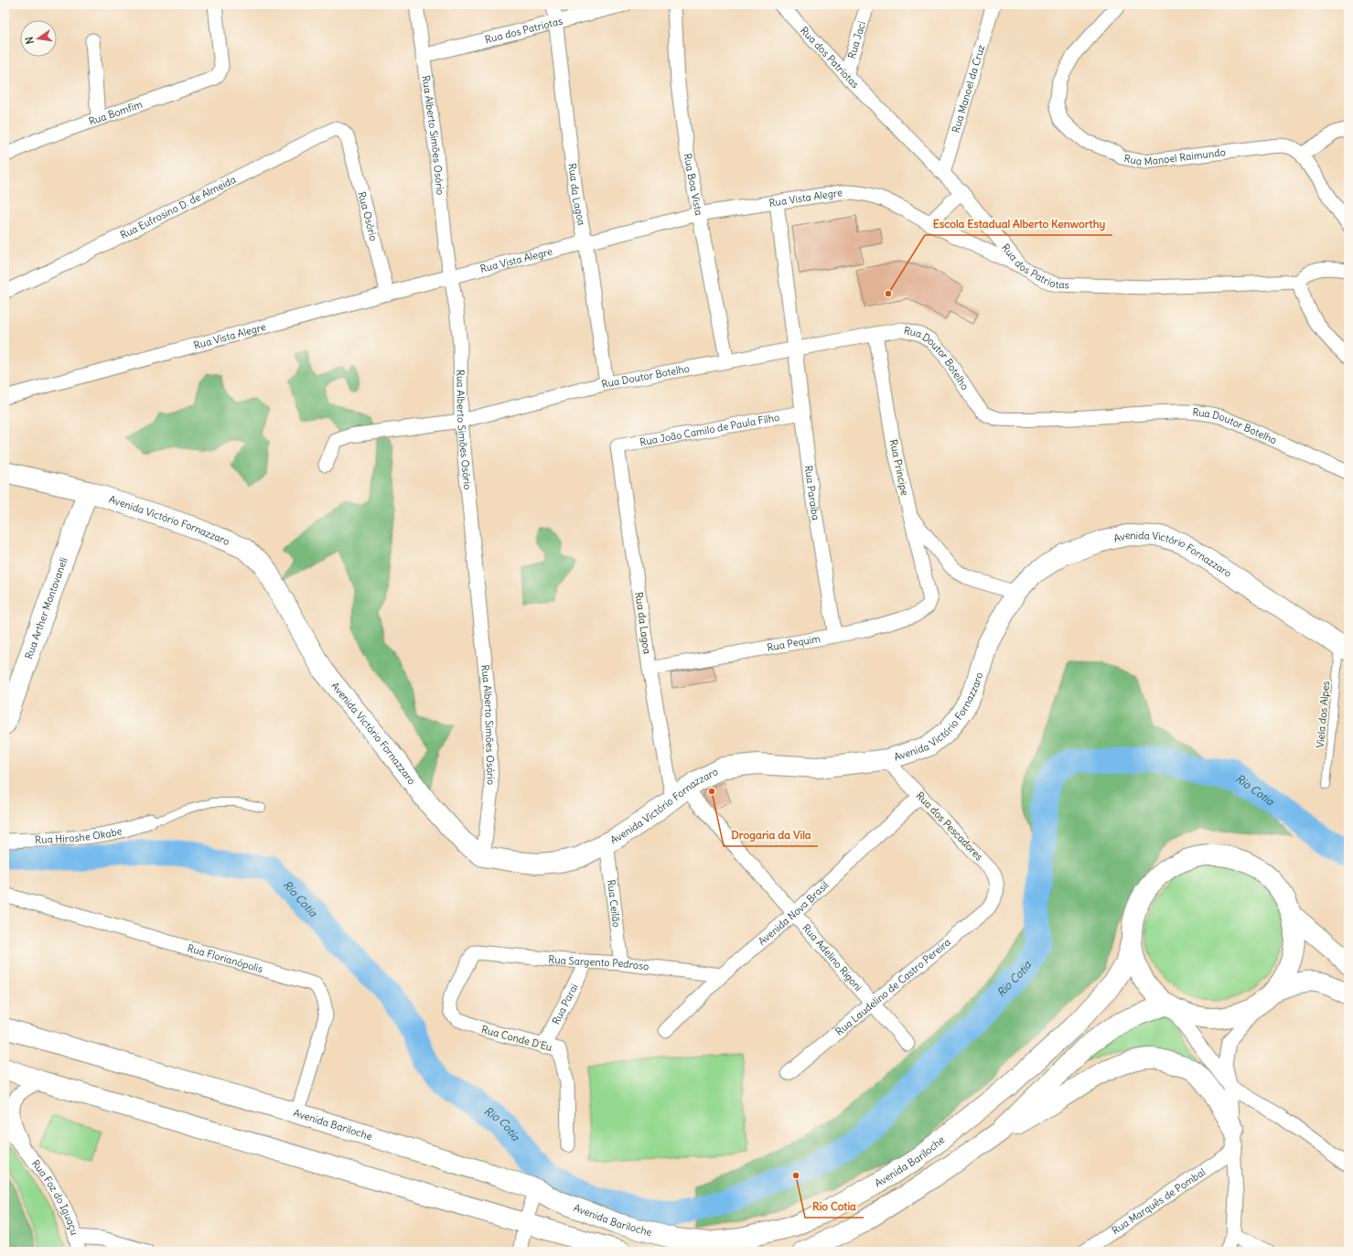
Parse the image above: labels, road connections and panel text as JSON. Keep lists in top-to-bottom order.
{
  "streets": {
    "main road": ["Avenida Victório Fornazzaro", "Rua Arther Montovaneli", "Avenida Bariloche"],
    "street": [
      "Rua dos Patriotas",
      "Rua Jaci",
      "Rua Manoel da Cruz",
      "Rua Bomfim",
      "Rua Alberto Simões Osório",
      "Rua Manoel Raimundo",
      "Rua Boa Vista",
      "Rua da Lagoa",
      "Rua Vista Alegre",
      "Rua Eufrosino D. de Almeida",
      "Rua Osório",
      "Rua Doutor Botelho",
      "Rua João Camilo de Paula Filho",
      "Rua Principe",
      "Rua Paraíba",
      "Rua Pequim",
      "Rua dos Pescadores",
      "Rua Hiroshe Okabe",
      "Rua Ceilão",
      "Avenida Nova Brasil",
      "Rua Adelino Rigoni",
      "Rua Florianópolis",
      "Rua Sargento Pedroso",
      "Rua Laudelino de Castro Pereira",
      "Rua Parai",
      "Rua Conde D'Eu",
      "Rua Foz do Iguaçu",
      "Rua Marquês de Pombal"
    ],
    "lane": ["Viela dos Alpes"]
  },
  "crossings": [
    ["Rua dos Patriotas", "Rua Jaci"],
    ["Rua dos Patriotas", "Rua Manoel da Cruz"],
    ["Rua dos Patriotas", "Rua Alberto Simões Osório"],
    ["Rua dos Patriotas", "Rua da Lagoa"],
    ["Rua dos Patriotas", "Rua Vista Alegre"],
    ["Rua Alberto Simões Osório", "Rua Vista Alegre"],
    ["Rua Alberto Simões Osório", "Rua Doutor Botelho"],
    ["Rua Alberto Simões Osório", "Avenida Victório Fornazzaro"],
    ["Rua Boa Vista", "Rua Vista Alegre"],
    ["Rua Boa Vista", "Rua Doutor Botelho"],
    ["Rua da Lagoa", "Rua Vista Alegre"],
    ["Rua da Lagoa", "Rua Doutor Botelho"],
    ["Rua da Lagoa", "Rua João Camilo de Paula Filho"],
    ["Rua da Lagoa", "Avenida Victório Fornazzaro"],
    ["Rua da Lagoa", "Rua Pequim"],
    ["Rua da Lagoa", "Rua Adelino Rigoni"],
    ["Rua Vista Alegre", "Rua Osório"],
    ["Rua Vista Alegre", "Rua Paraíba"],
    ["Rua Eufrosino D. de Almeida", "Rua Osório"],
    ["Rua Doutor Botelho", "Rua Principe"],
    ["Rua Doutor Botelho", "Rua Paraíba"],
    ["Rua João Camilo de Paula Filho", "Rua Paraíba"],
    ["Rua Principe", "Rua Pequim"],
    ["Rua Paraíba", "Rua Pequim"],
    ["Avenida Victório Fornazzaro", "Rua Arther Montovaneli"],
    ["Avenida Victório Fornazzaro", "Viela dos Alpes"],
    ["Avenida Victório Fornazzaro", "Rua dos Pescadores"],
    ["Avenida Victório Fornazzaro", "Rua Ceilão"],
    ["Avenida Victório Fornazzaro", "Rua Adelino Rigoni"],
    ["Rua dos Pescadores", "Avenida Nova Brasil"],
    ["Rua dos Pescadores", "Rua Laudelino de Castro Pereira"],
    ["Rua Ceilão", "Rua Sargento Pedroso"],
    ["Avenida Nova Brasil", "Rua Adelino Rigoni"],
    ["Avenida Nova Brasil", "Rua Sargento Pedroso"],
    ["Rua Adelino Rigoni", "Rua Laudelino de Castro Pereira"],
    ["Rua Florianópolis", "Avenida Bariloche"],
    ["Rua Sargento Pedroso", "Rua Parai"],
    ["Rua Sargento Pedroso", "Rua Conde D'Eu"],
    ["Rua Parai", "Rua Conde D'Eu"]
  ],
  "water": ["Rio Cotia"],
  "places": ["Escola Estadual Alberto Kenworthy", "Drogaria da Vila", "Rio Cotia"],
  "north": "left"
}
